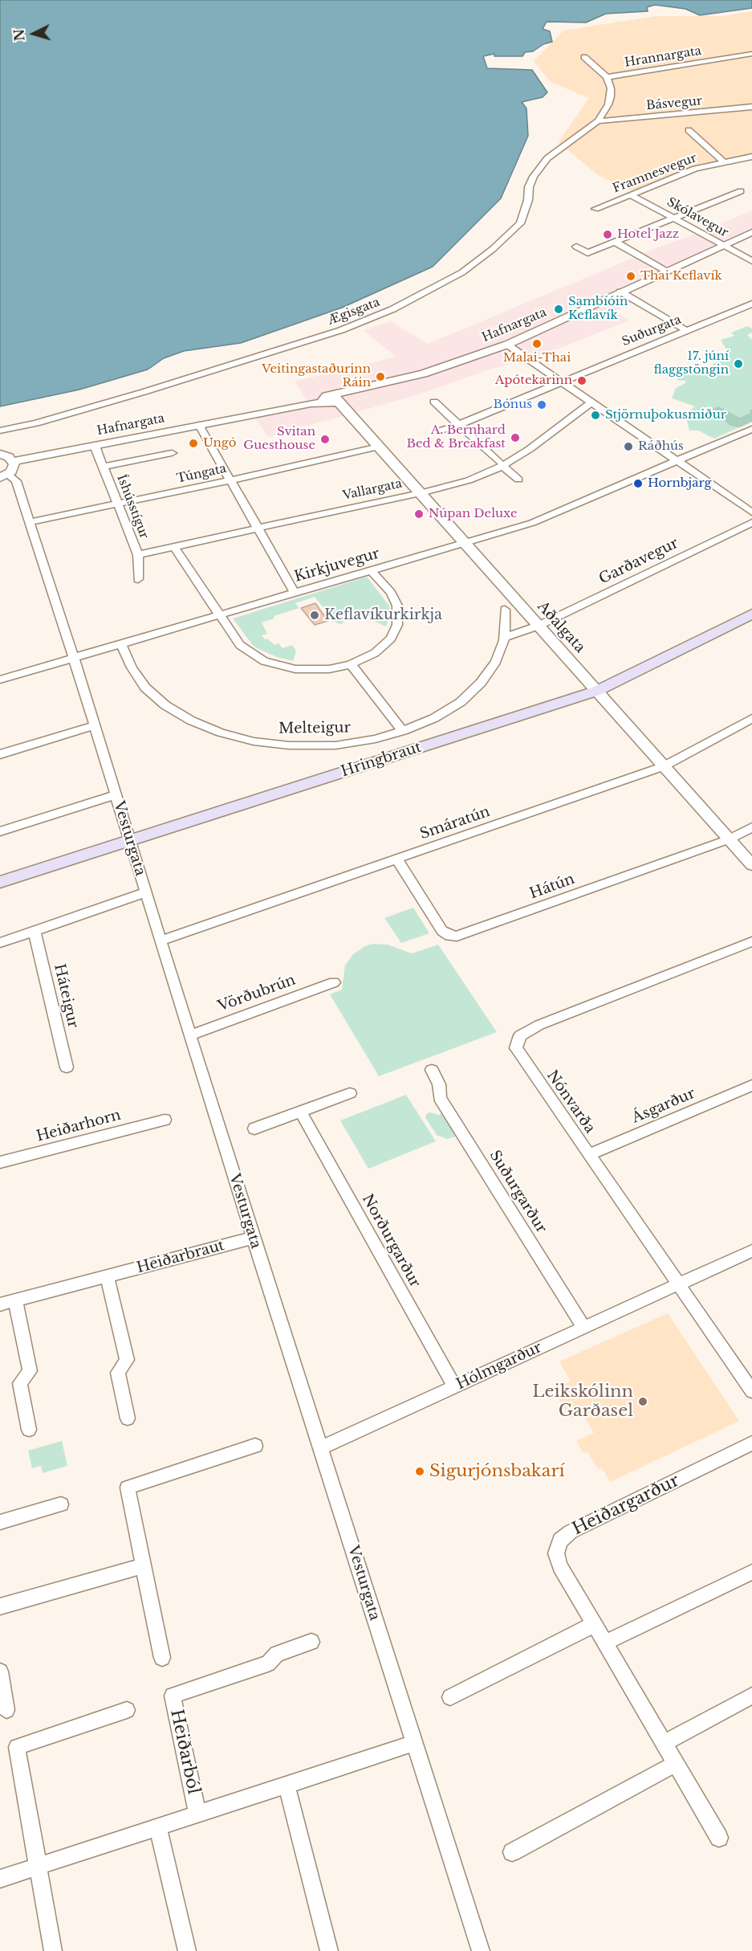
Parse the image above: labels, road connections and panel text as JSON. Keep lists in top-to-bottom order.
{
  "streets": {
    "main road": ["Hringbraut"],
    "street": [
      "Hrannargata",
      "Básvegur",
      "Framnesvegur",
      "Skólavegur",
      "Ægisgata",
      "Hafnargata",
      "Suðurgata",
      "Túngata",
      "Vallargata",
      "Íshússtígur",
      "Garðavegur",
      "Kirkjuvegur",
      "Aðalgata",
      "Melteigur",
      "Smáratún",
      "Vesturgata",
      "Hátún",
      "Vörðubrún",
      "Háteigur",
      "Nónvarða",
      "Ásgarður",
      "Heiðarhorn",
      "Suðurgarður",
      "Norðurgarður",
      "Heiðarbraut",
      "Hólmgarður",
      "Heiðargarður",
      "Heiðarból"
    ]
  },
  "crossings": [
    ["Hrannargata", "Ægisgata"],
    ["Básvegur", "Ægisgata"],
    ["Framnesvegur", "Skólavegur"],
    ["Skólavegur", "Hafnargata"],
    ["Hafnargata", "Íshússtígur"],
    ["Hafnargata", "Aðalgata"],
    ["Túngata", "Íshússtígur"],
    ["Túngata", "Aðalgata"],
    ["Túngata", "Vesturgata"],
    ["Vallargata", "Íshússtígur"],
    ["Vallargata", "Aðalgata"],
    ["Garðavegur", "Aðalgata"],
    ["Kirkjuvegur", "Aðalgata"],
    ["Kirkjuvegur", "Melteigur"],
    ["Kirkjuvegur", "Vesturgata"],
    ["Aðalgata", "Hringbraut"],
    ["Aðalgata", "Smáratún"],
    ["Aðalgata", "Hátún"],
    ["Hringbraut", "Vesturgata"],
    ["Smáratún", "Vesturgata"],
    ["Smáratún", "Hátún"],
    ["Vesturgata", "Vörðubrún"],
    ["Vesturgata", "Heiðarbraut"],
    ["Vesturgata", "Hólmgarður"],
    ["Vesturgata", "Heiðarból"],
    ["Nónvarða", "Ásgarður"],
    ["Nónvarða", "Hólmgarður"],
    ["Suðurgarður", "Hólmgarður"],
    ["Norðurgarður", "Hólmgarður"]
  ],
  "places": [
    "Hotel Jazz",
    "Thai Keflavík",
    "Sambíóin Keflavík",
    "Malai-Thai",
    "17. júní flaggstöngin",
    "Veitingastaðurinn Ráin",
    "Apótekarinn",
    "Bónus",
    "Stjörnuþokusmiður",
    "A. Bernhard Bed & Breakfast",
    "Svitan Guesthouse",
    "Ungó",
    "Ráðhús",
    "Hornbjarg",
    "Núpan Deluxe",
    "Keflavíkurkirkja",
    "Leikskólinn Garðasel",
    "Sigurjónsbakarí"
  ],
  "north": "left"
}
